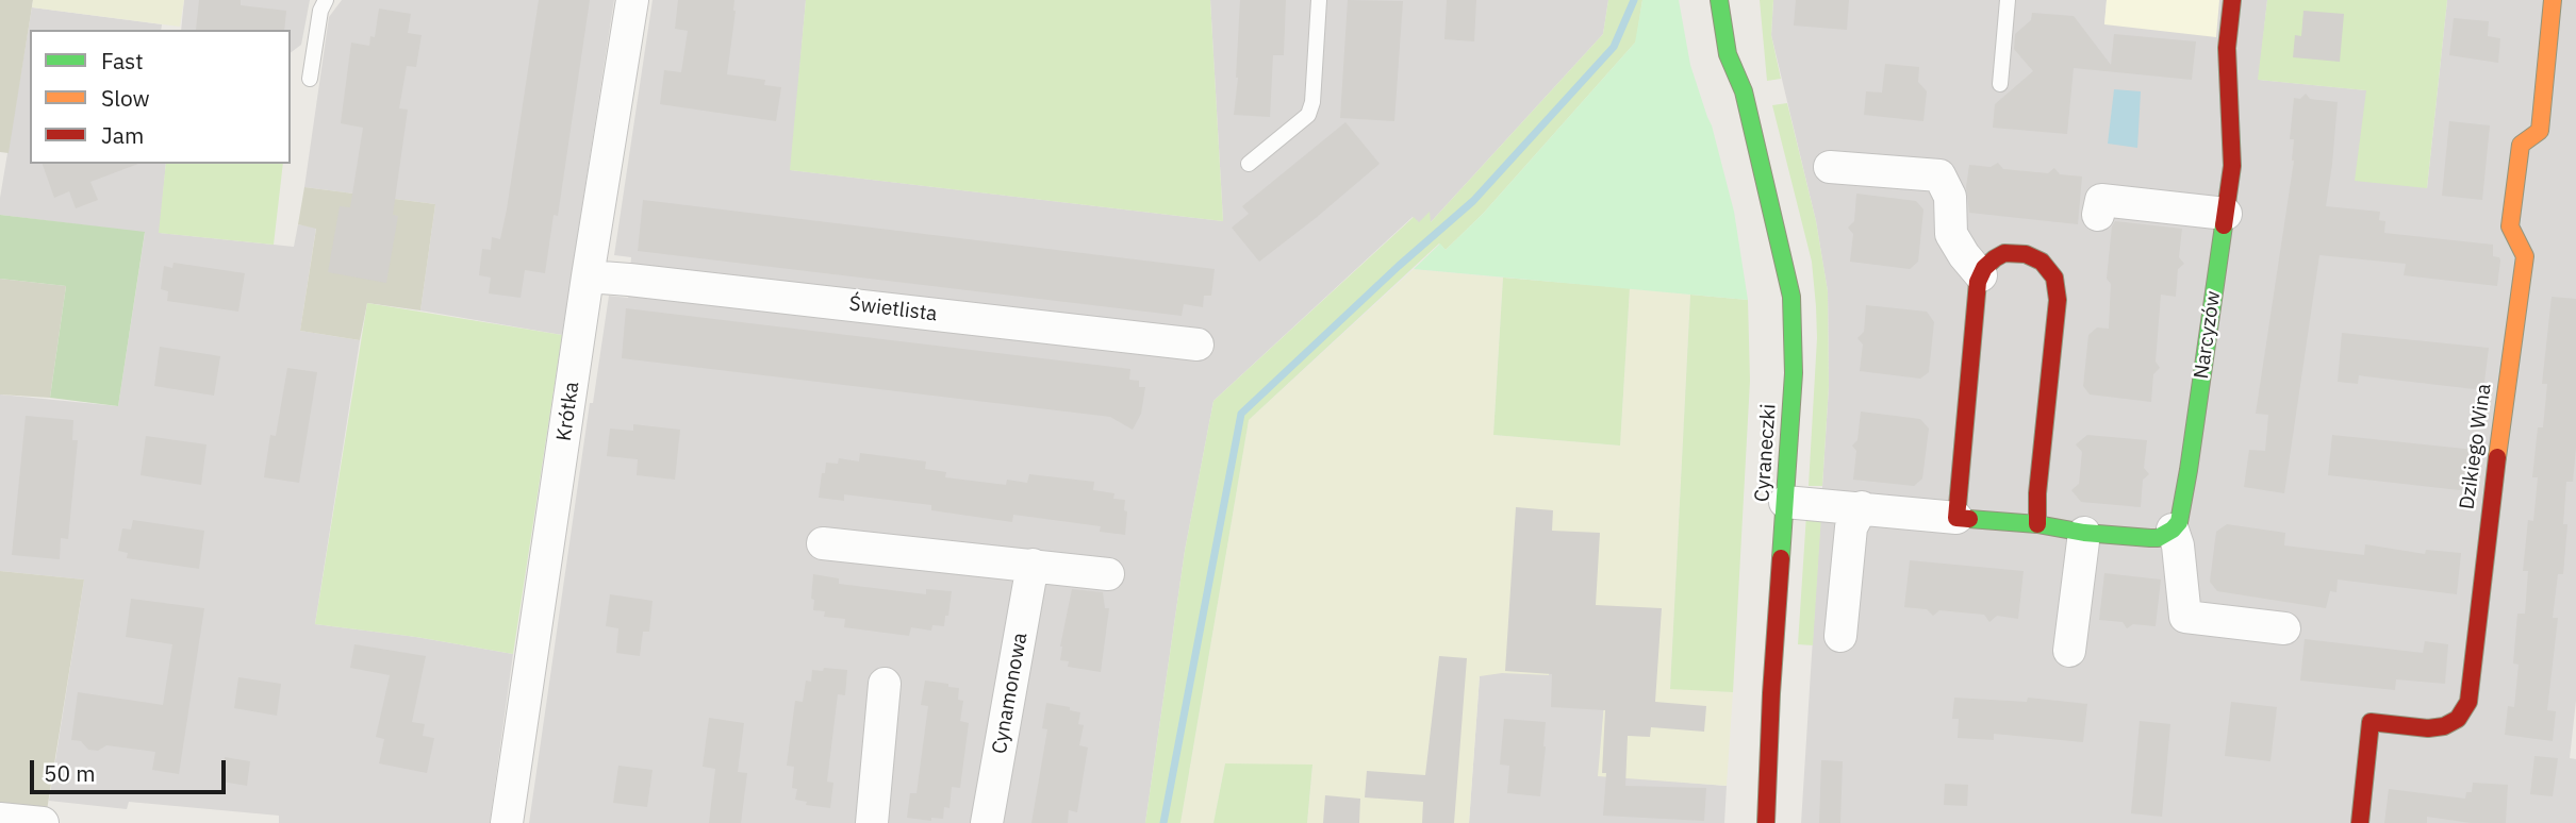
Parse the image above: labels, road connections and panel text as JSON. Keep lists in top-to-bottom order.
{
  "streets": {
    "street": [
      "Świetlista",
      "Narcyzów",
      "Krótka",
      "Dzikiego Wina",
      "Cyraneczki",
      "Cynamonowa"
    ]
  },
  "crossings": [
    ["Świetlista", "Krótka"]
  ],
  "legend": ["Fast", "Slow", "Jam"],
  "scale_bar": "50 m"
}
